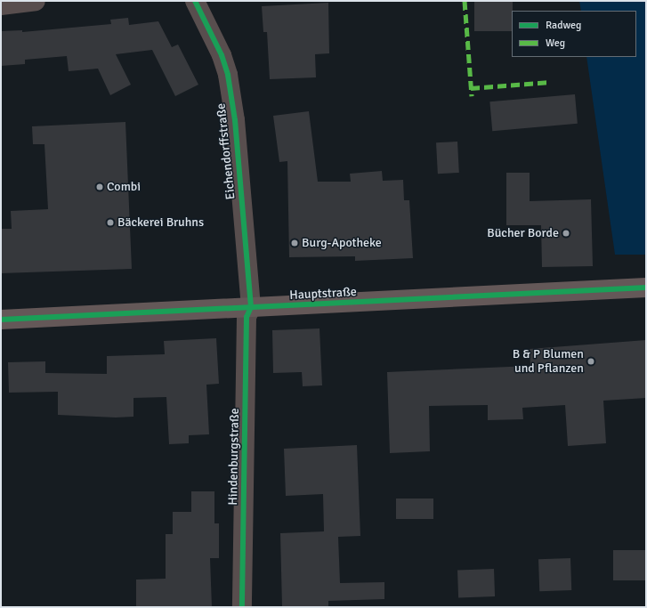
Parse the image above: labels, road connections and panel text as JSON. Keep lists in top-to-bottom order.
{
  "streets": {
    "main road": ["Hauptstraße"],
    "street": ["Eichendorffstraße", "Hindenburgstraße"]
  },
  "crossings": [
    ["Eichendorffstraße", "Hauptstraße"],
    ["Eichendorffstraße", "Hindenburgstraße"],
    ["Hauptstraße", "Hindenburgstraße"]
  ],
  "places": [
    "Combi",
    "Bäckerei Bruhns",
    "Bücher Borde",
    "Burg-Apotheke",
    "B & P Blumen und Pflanzen"
  ],
  "legend": ["Radweg", "Weg"]
}
